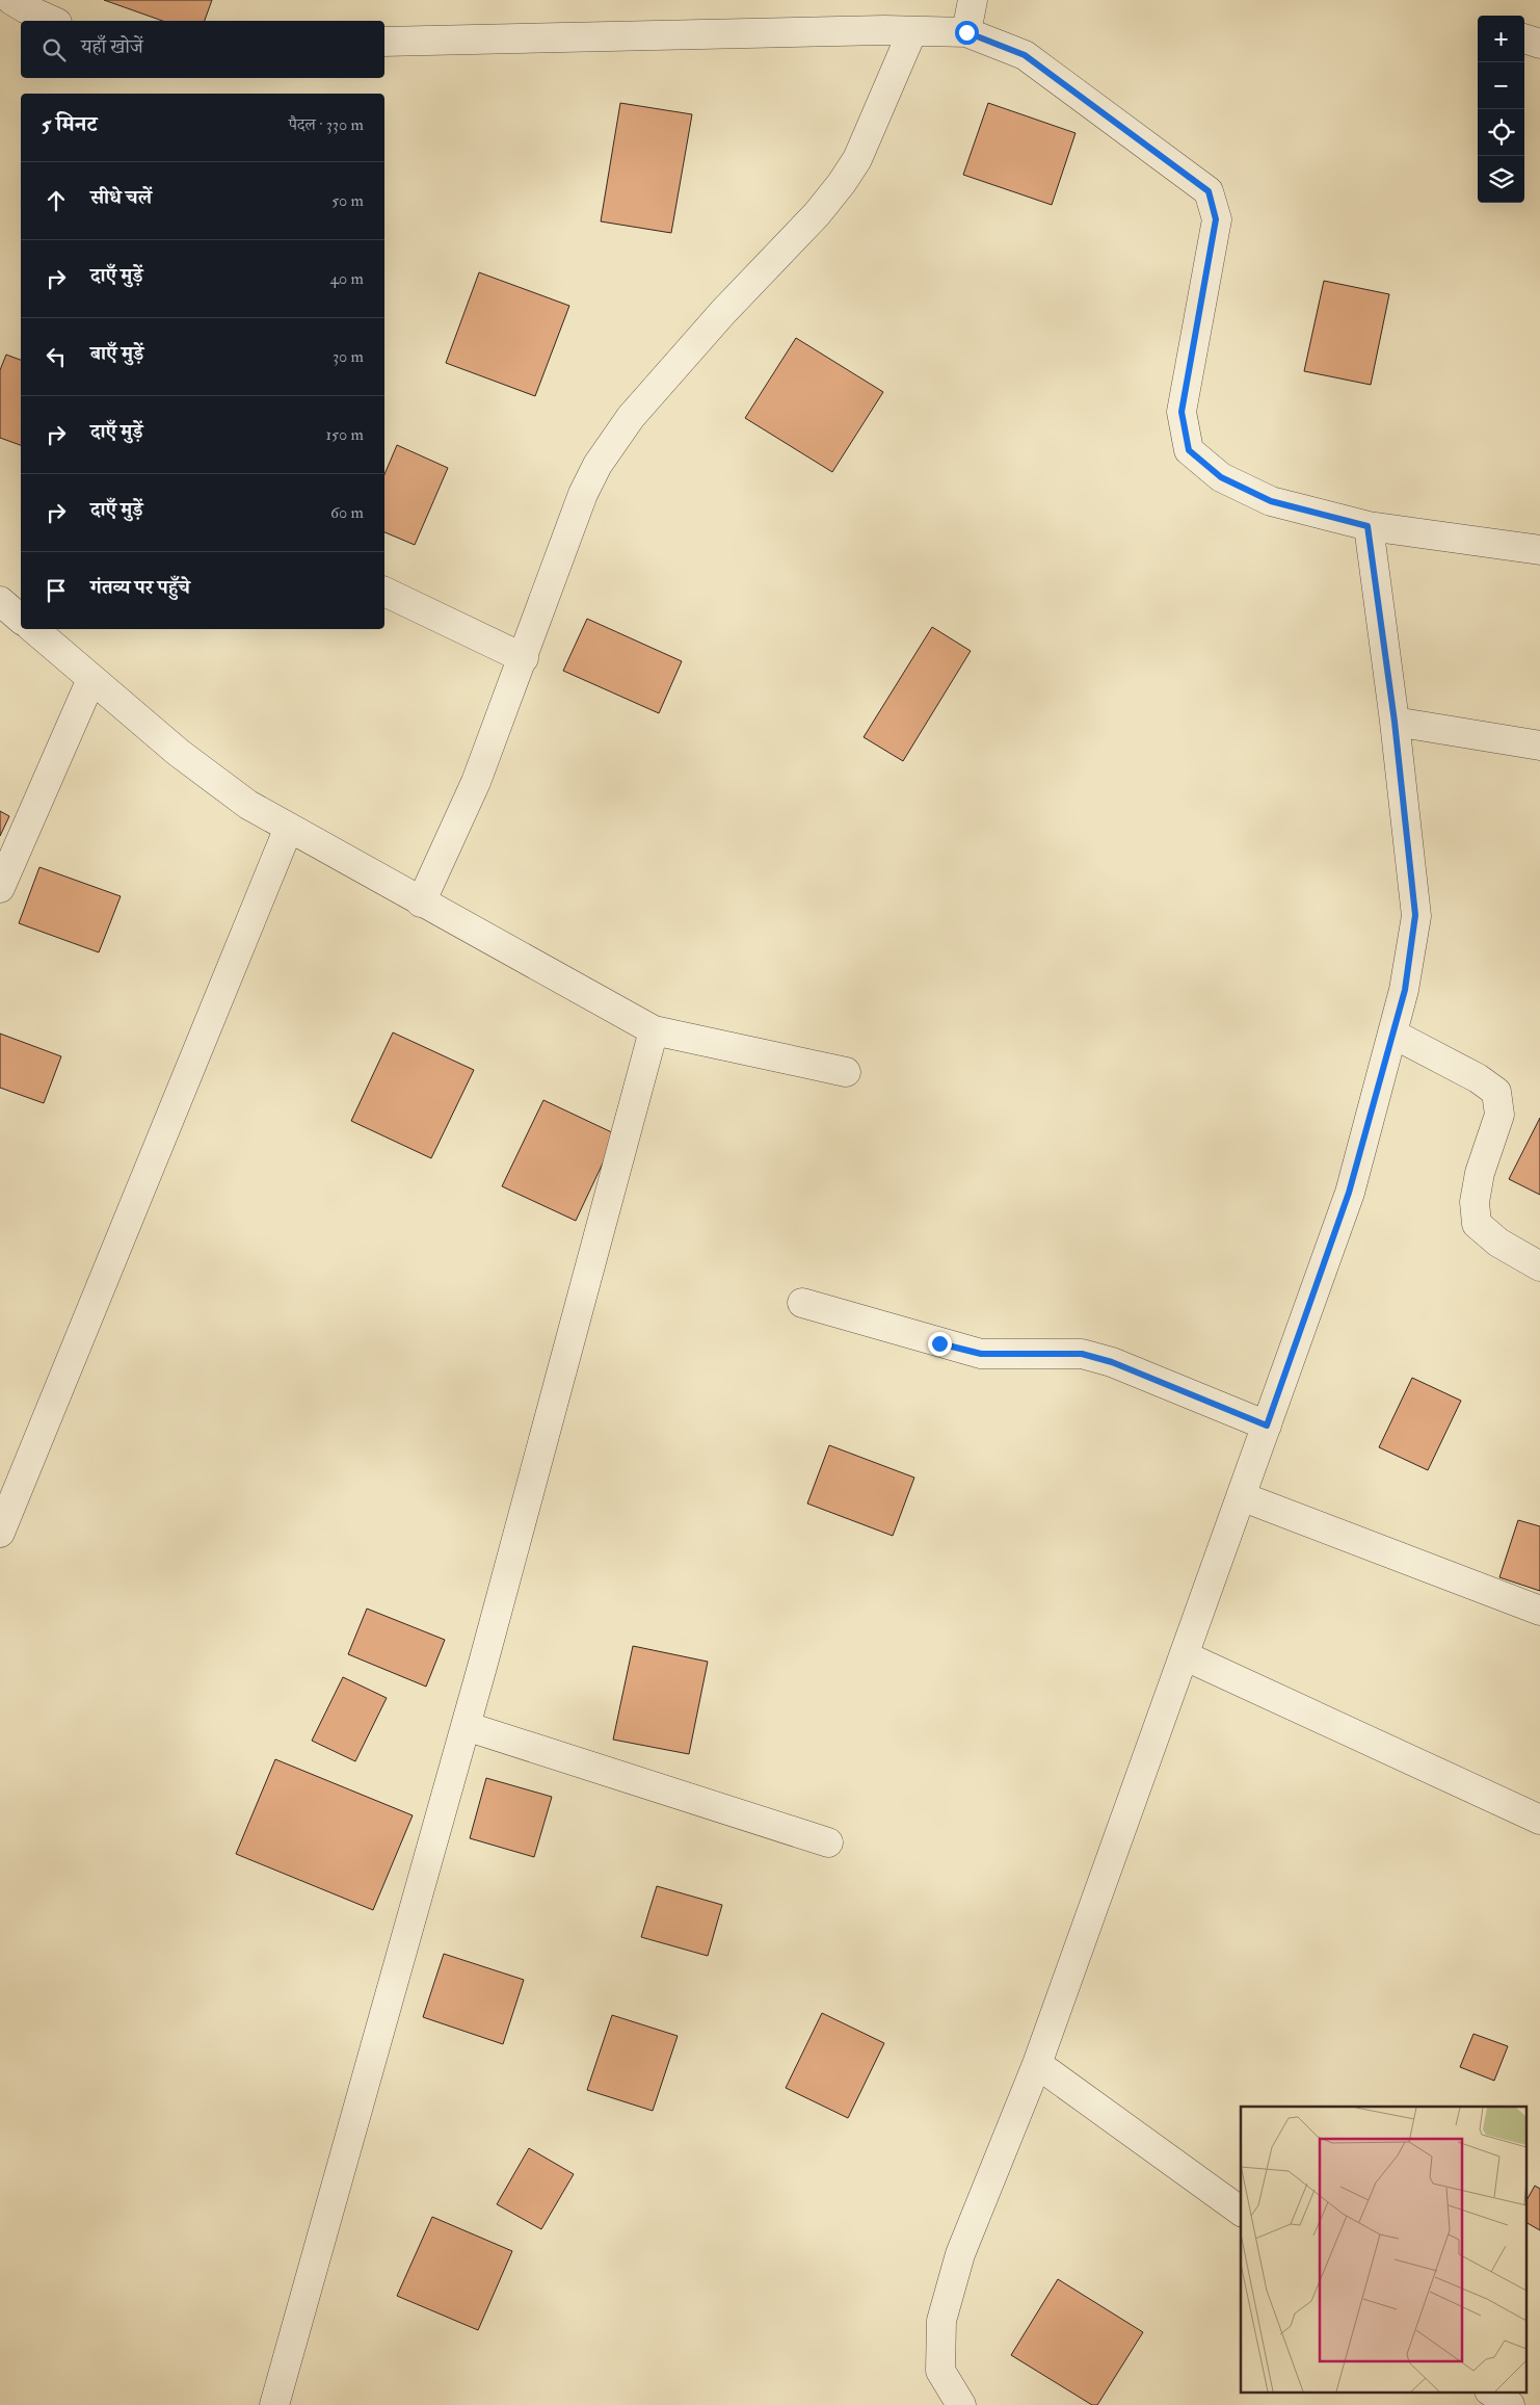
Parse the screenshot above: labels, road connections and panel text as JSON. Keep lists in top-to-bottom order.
{
  "page": {
    "map_buttons": ["+", "−"],
    "search": "यहाँ खोजें",
    "heading": ["5 मिनट", "पैदल · 330 m"],
    "list": [
      ["सीधे चलें", "50 m"],
      ["दाएँ मुड़ें", "40 m"],
      ["बाएँ मुड़ें", "30 m"],
      ["दाएँ मुड़ें", "150 m"],
      ["दाएँ मुड़ें", "60 m"],
      "गंतव्य पर पहुँचे"
    ]
  }
}
